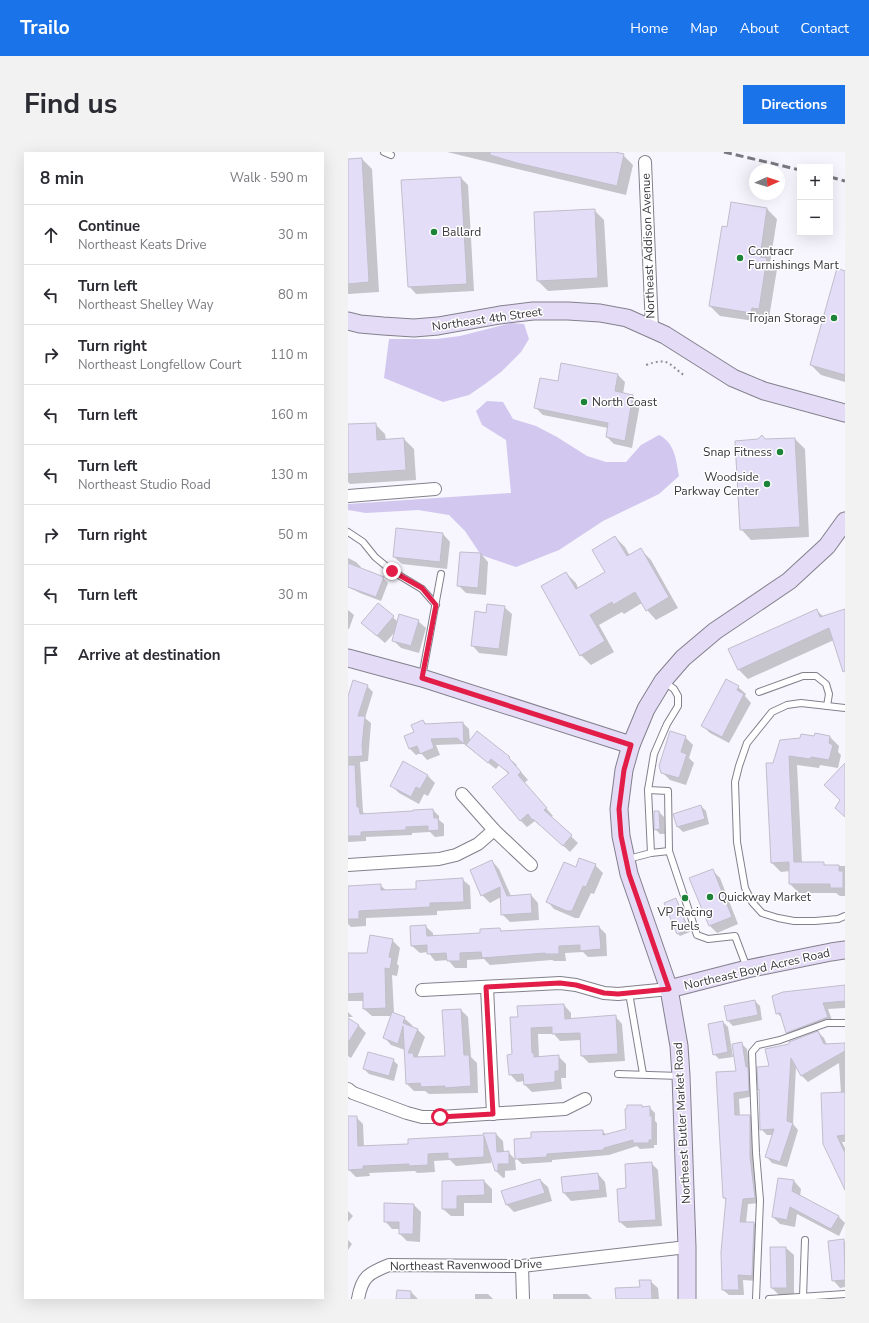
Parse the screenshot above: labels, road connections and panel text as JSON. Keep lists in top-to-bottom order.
{
  "streets": {
    "street": [
      "Northeast Addison Avenue",
      "Northeast 4th Street",
      "Northeast Boyd Acres Road",
      "Northeast Butler Market Road",
      "Northeast Ravenwood Drive"
    ]
  },
  "crossings": [
    ["Northeast Addison Avenue", "Northeast 4th Street"],
    ["Northeast Boyd Acres Road", "Northeast Butler Market Road"],
    ["Northeast Butler Market Road", "Northeast Ravenwood Drive"]
  ],
  "places": [
    "Ballard",
    "Contracr Furnishings Mart",
    "Trojan Storage",
    "North Coast",
    "Snap Fitness",
    "Woodside Parkway Center",
    "Quickway Market",
    "VP Racing Fuels"
  ],
  "north": "right",
  "page": {
    "header": "Trailo",
    "nav": [
      "Home",
      "Map",
      "About",
      "Contact"
    ],
    "title": "Find us",
    "buttons": "Directions",
    "heading": ["8 min", "Walk · 590 m"],
    "map_buttons": ["+", "−"],
    "list": [
      ["Continue", "Northeast Keats Drive", "30 m"],
      ["Turn left", "Northeast Shelley Way", "80 m"],
      ["Turn right", "Northeast Longfellow Court", "110 m"],
      ["Turn left", "160 m"],
      ["Turn left", "Northeast Studio Road", "130 m"],
      ["Turn right", "50 m"],
      ["Turn left", "30 m"],
      "Arrive at destination"
    ]
  }
}
